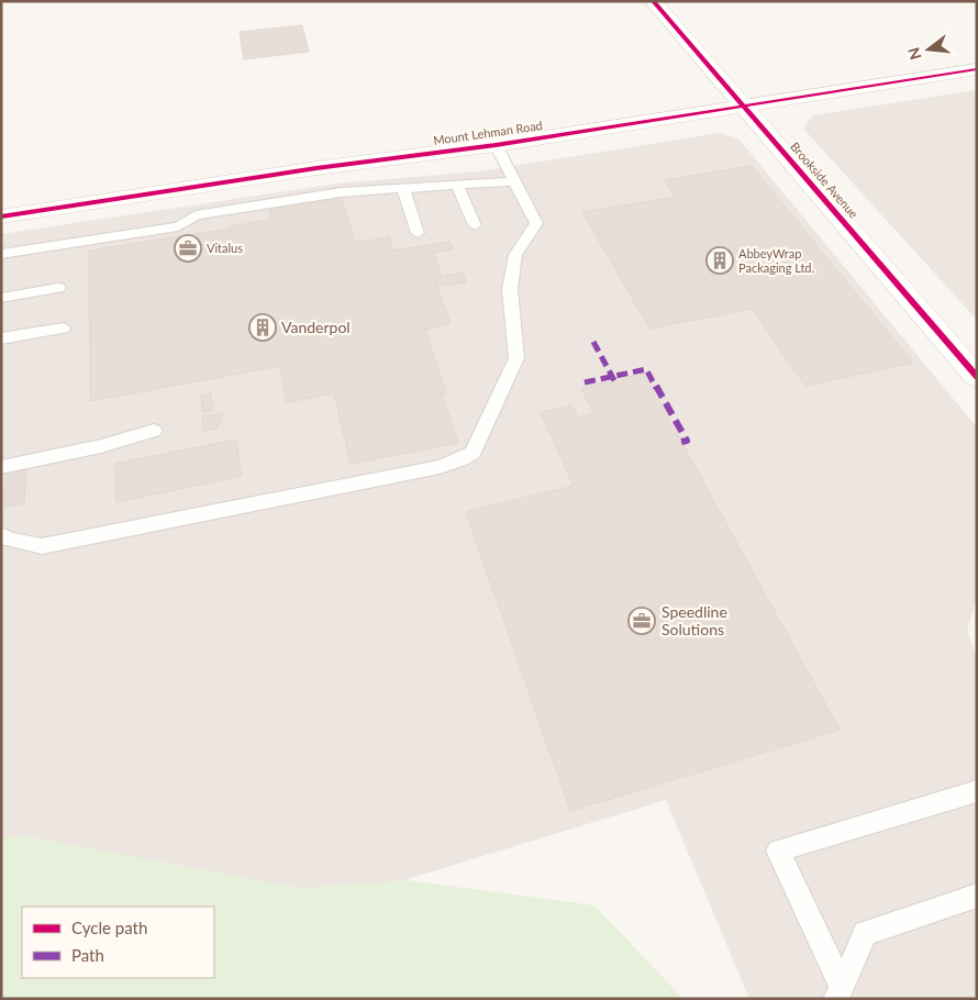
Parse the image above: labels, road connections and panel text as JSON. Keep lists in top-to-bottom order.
{
  "streets": {
    "main road": ["Mount Lehman Road", "Brookside Avenue"]
  },
  "crossings": [
    ["Mount Lehman Road", "Brookside Avenue"]
  ],
  "places": {
    "office": ["Vitalus", "Speedline Solutions"],
    "building": ["AbbeyWrap Packaging Ltd.", "Vanderpol"]
  },
  "legend": ["Cycle path", "Path"],
  "north": "left"
}
